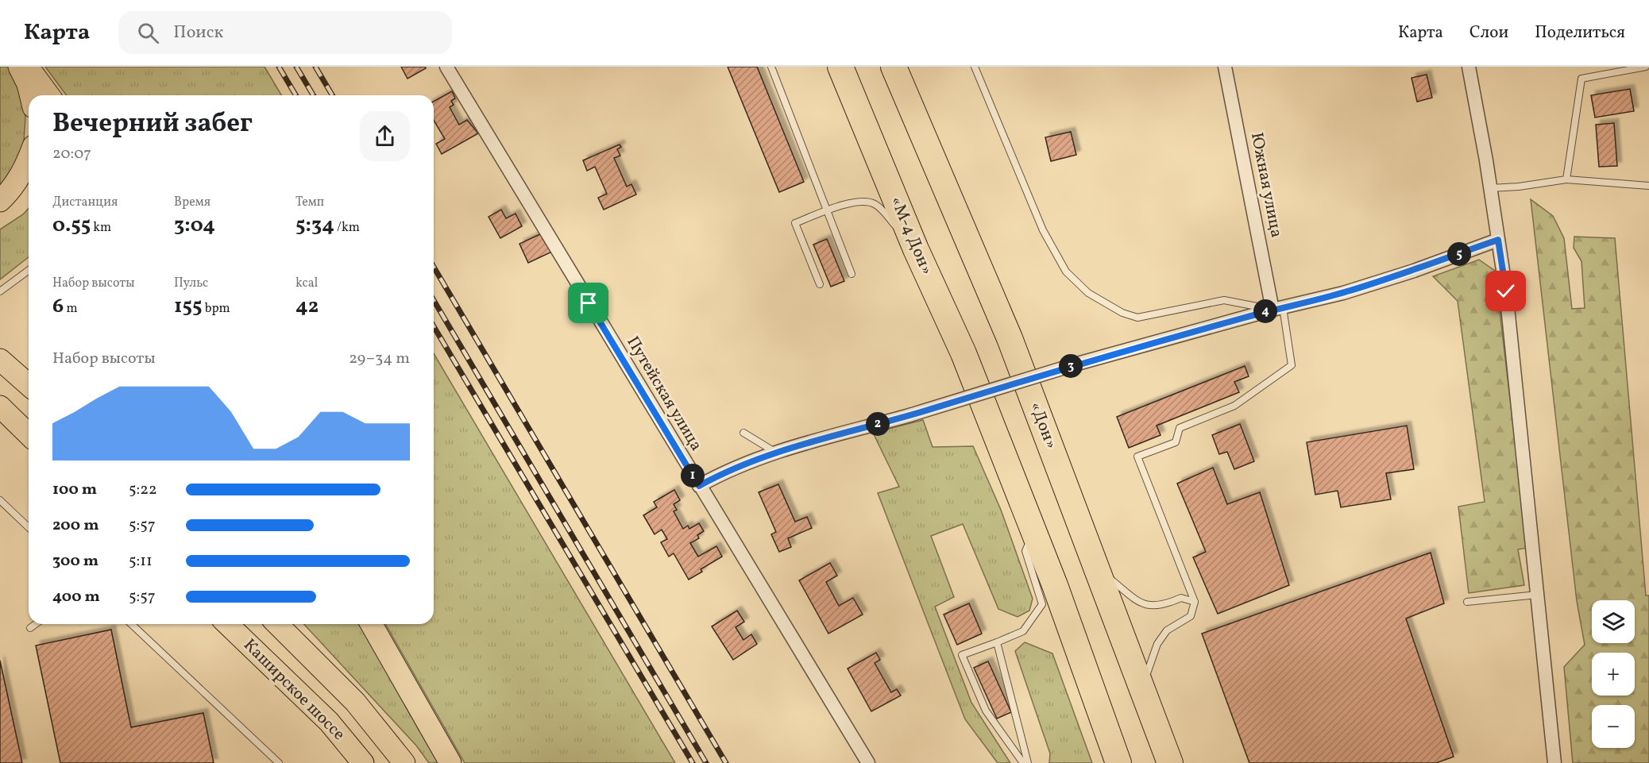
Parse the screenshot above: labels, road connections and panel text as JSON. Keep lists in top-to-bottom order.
{
  "streets": {
    "highway": ["«М-4 Дон»", "«Дон»"],
    "main road": ["Каширское шоссе"],
    "street": ["Южная улица", "Путейская улица"]
  },
  "page": {
    "header": "Карта",
    "search": "Поиск",
    "nav": ["Карта", "Слои", "Поделиться"],
    "heading": ["Вечерний забег", "20:07"],
    "stats": [
      ["Дистанция", "0.55 km"],
      ["Время", "3:04"],
      ["Темп", "5:34 /km"],
      ["Набор высоты", "6 m"],
      ["Пульс", "155 bpm"],
      ["kcal", "42"]
    ],
    "pins": [
      "5",
      "4",
      "3",
      "2",
      "1"
    ],
    "chart": ["Набор высоты", "29–34 m"],
    "list": [
      {
        "name": "100 m",
        "note": "5:22"
      },
      {
        "name": "200 m",
        "note": "5:57"
      },
      {
        "name": "300 m",
        "note": "5:11"
      },
      {
        "name": "400 m",
        "note": "5:57"
      }
    ],
    "map_buttons": ["+", "−"]
  }
}
